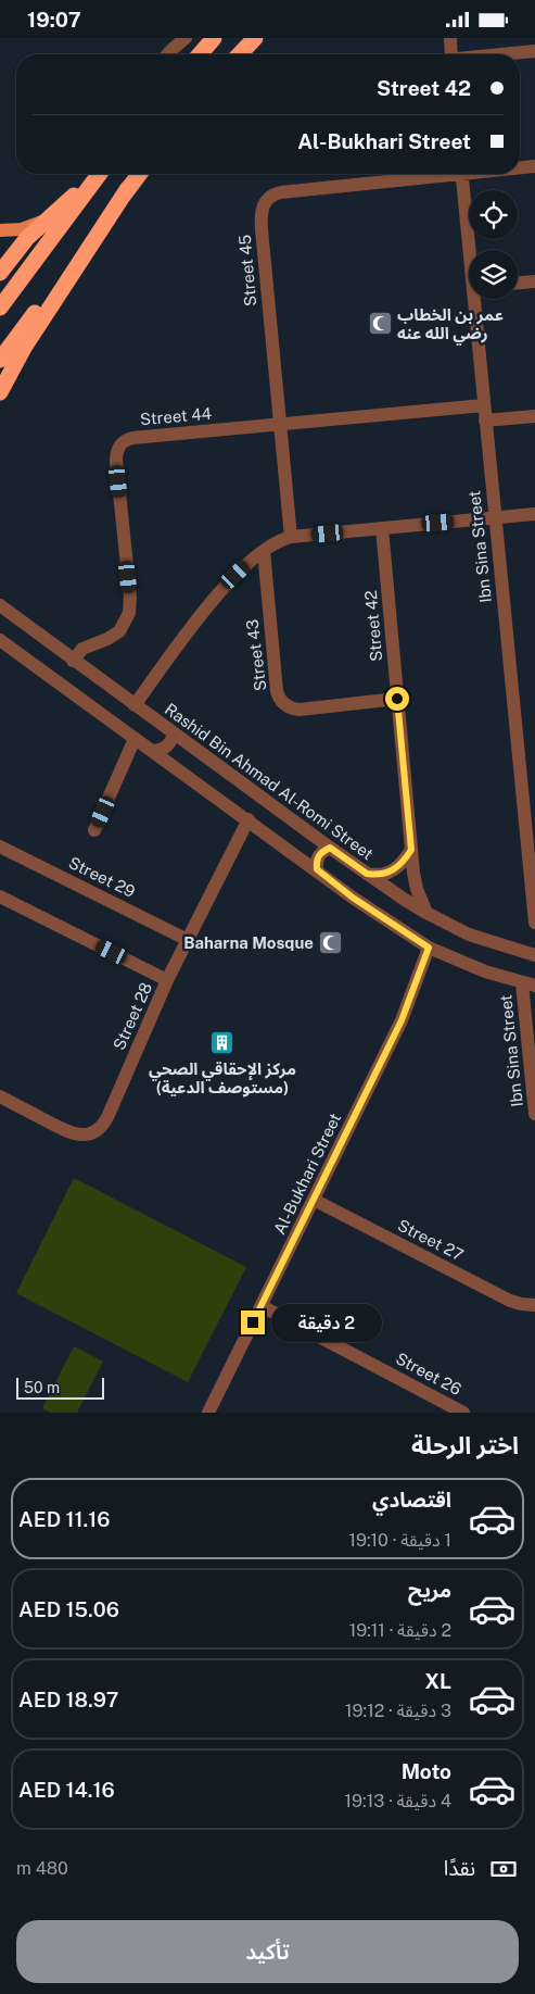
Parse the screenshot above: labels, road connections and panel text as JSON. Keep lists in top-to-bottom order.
{
  "streets": {
    "street": [
      "Street 45",
      "Street 44",
      "Ibn Sina Street",
      "Street 42",
      "Street 43",
      "Rashid Bin Ahmad Al-Romi Street",
      "Street 29",
      "Street 28",
      "Al-Bukhari Street",
      "Street 27",
      "Street 26"
    ]
  },
  "crossings": [
    ["Street 45", "Street 44"],
    ["Street 44", "Ibn Sina Street"],
    ["Street 44", "Rashid Bin Ahmad Al-Romi Street"],
    ["Street 42", "Street 43"],
    ["Street 42", "Rashid Bin Ahmad Al-Romi Street"],
    ["Street 29", "Street 28"],
    ["Al-Bukhari Street", "Street 27"],
    ["Al-Bukhari Street", "Street 26"]
  ],
  "places": {
    "mosque": ["عمر بن الخطاب رضي الله عنه", "Baharna Mosque"],
    "building": ["مركز الإحقاقي الصحي (مستوصف الدعية)"]
  },
  "scale_bar": "50 m",
  "page": {
    "status": "19:07",
    "banner": ["Street 42", "Al-Bukhari Street"],
    "bubble": "2 دقيقة",
    "scale": "50 m",
    "heading": "اختر الرحلة",
    "list": [
      {
        "name": "اقتصادي",
        "note": "1 دقيقة · 19:10",
        "value": "AED 11.16"
      },
      {
        "name": "مريح",
        "note": "2 دقيقة · 19:11",
        "value": "AED 15.06"
      },
      {
        "name": "XL",
        "note": "3 دقيقة · 19:12",
        "value": "AED 18.97"
      },
      {
        "name": "Moto",
        "note": "4 دقيقة · 19:13",
        "value": "AED 14.16"
      }
    ],
    "pay": ["نقدًا", "480 m"],
    "buttons": "تأكيد"
  }
}
